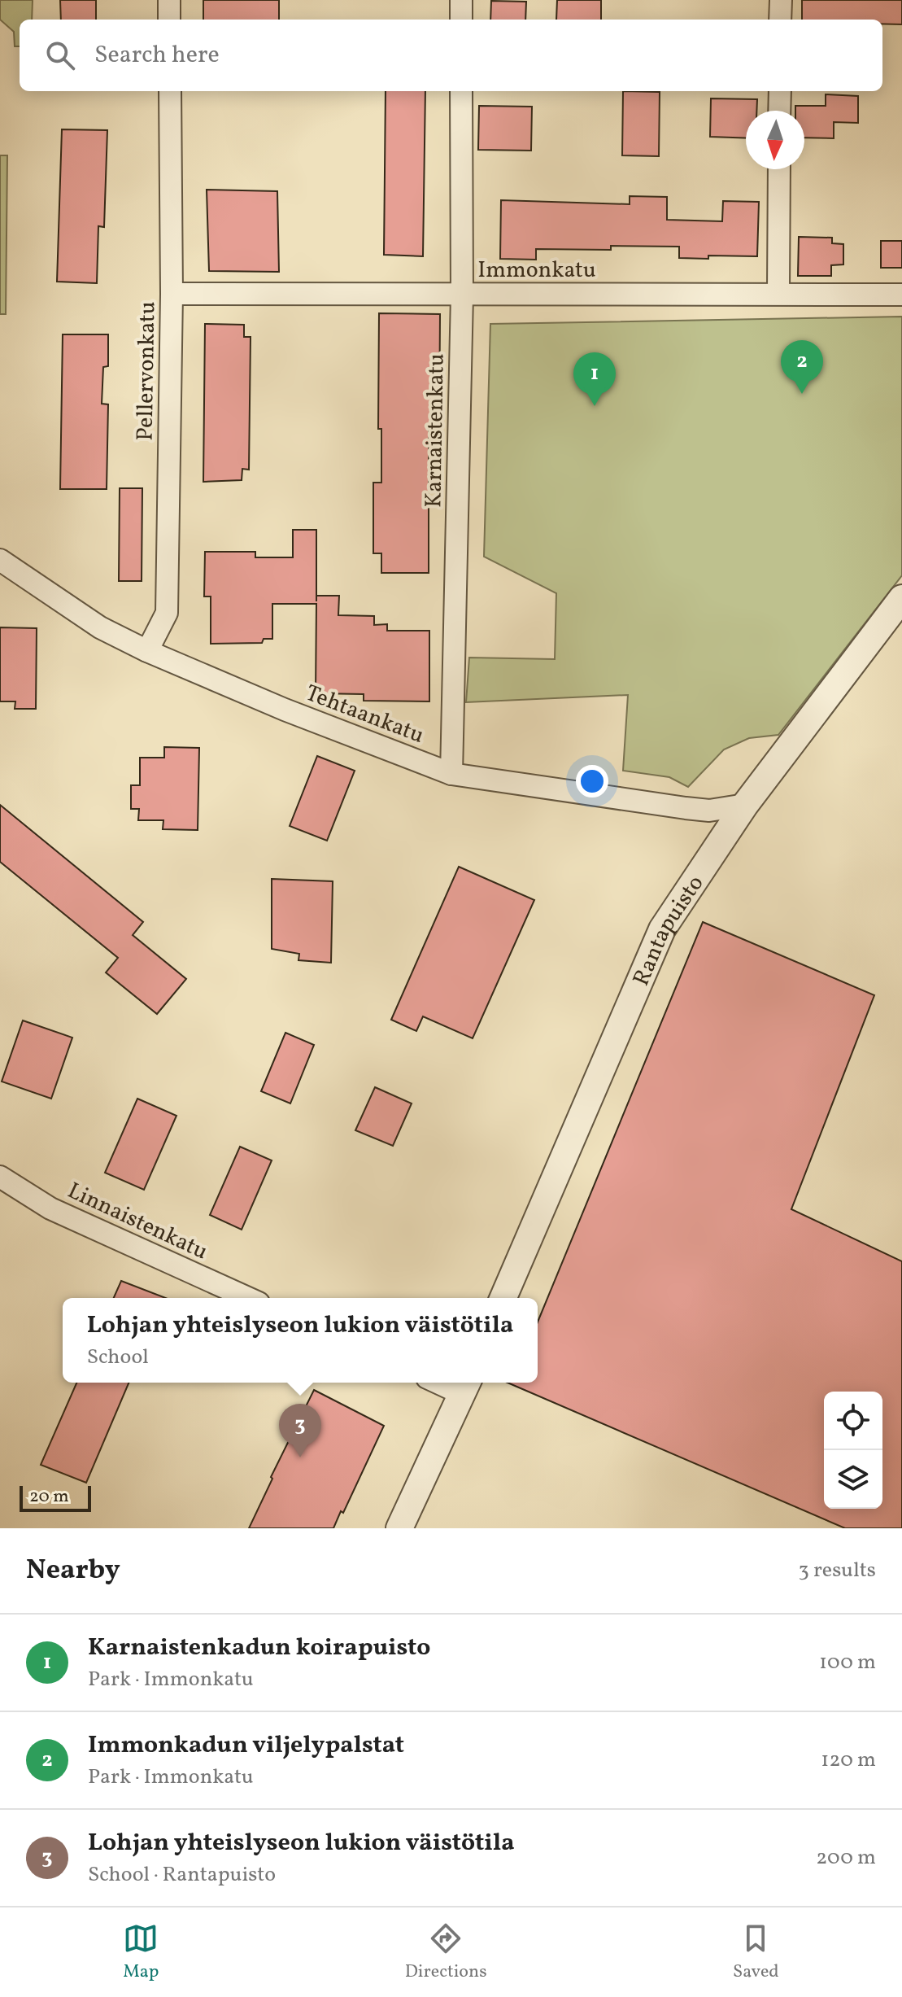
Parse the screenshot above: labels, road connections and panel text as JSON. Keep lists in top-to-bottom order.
{
  "streets": {
    "street": [
      "Immonkatu",
      "Pellervonkatu",
      "Karnaistenkatu",
      "Tehtaankatu",
      "Rantapuisto",
      "Linnaistenkatu"
    ]
  },
  "crossings": [
    ["Immonkatu", "Pellervonkatu"],
    ["Immonkatu", "Karnaistenkatu"],
    ["Pellervonkatu", "Tehtaankatu"],
    ["Karnaistenkatu", "Tehtaankatu"],
    ["Tehtaankatu", "Rantapuisto"]
  ],
  "scale_bar": "20 m",
  "north": "bottom",
  "page": {
    "search": "Search here",
    "pins": ["2", "1", "3"],
    "popup": ["Lohjan yhteislyseon lukion väistötila", "School"],
    "scale": "20 m",
    "heading": ["Nearby", "3 results"],
    "list": [
      {
        "mark": "1",
        "name": "Karnaistenkadun koirapuisto",
        "note": "Park · Immonkatu",
        "value": "100 m"
      },
      {
        "mark": "2",
        "name": "Immonkadun viljelypalstat",
        "note": "Park · Immonkatu",
        "value": "120 m"
      },
      {
        "mark": "3",
        "name": "Lohjan yhteislyseon lukion väistötila",
        "note": "School · Rantapuisto",
        "value": "200 m"
      }
    ],
    "nav": ["Map", "Directions", "Saved"]
  }
}
